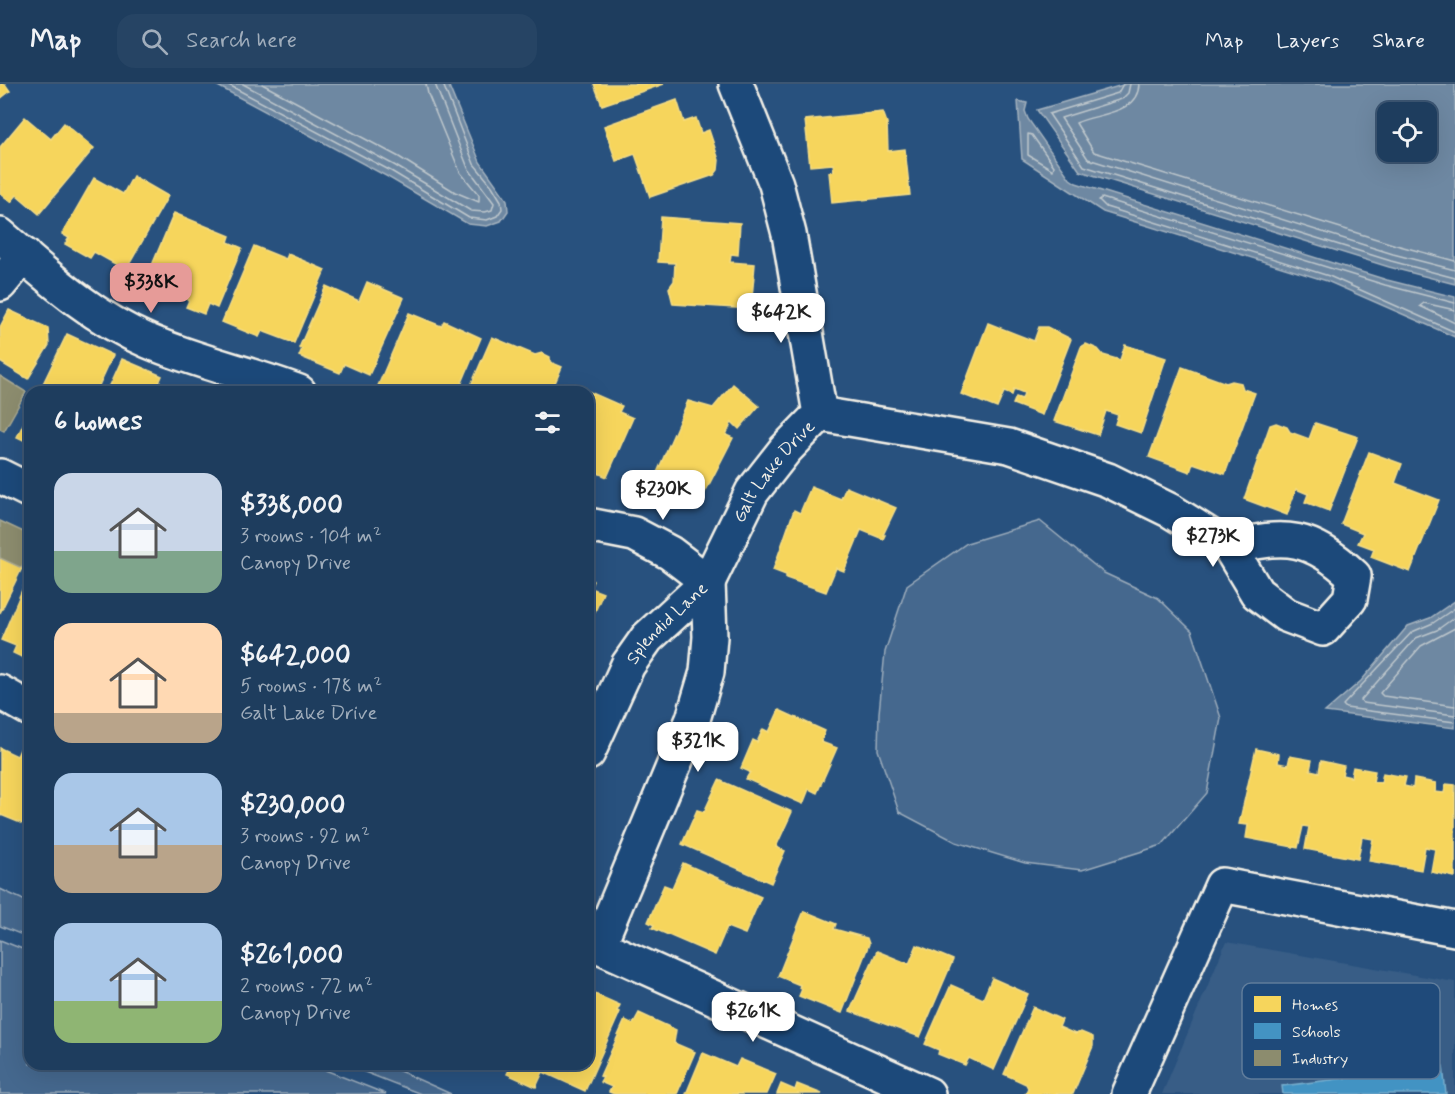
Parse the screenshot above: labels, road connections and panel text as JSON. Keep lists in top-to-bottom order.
{
  "streets": {
    "street": ["Galt Lake Drive", "Splendid Lane"]
  },
  "crossings": [
    ["Galt Lake Drive", "Splendid Lane"]
  ],
  "legend": ["Homes", "Schools", "Industry"],
  "page": {
    "header": "Map",
    "search": "Search here",
    "nav": ["Map", "Layers", "Share"],
    "price": [
      "$338K",
      "$642K",
      "$230K",
      "$273K",
      "$321K",
      "$261K"
    ],
    "heading": "6 homes",
    "list": [
      {
        "name": "$338,000",
        "note": "3 rooms · 104 m² · Canopy Drive"
      },
      {
        "name": "$642,000",
        "note": "5 rooms · 178 m² · Galt Lake Drive"
      },
      {
        "name": "$230,000",
        "note": "3 rooms · 92 m² · Canopy Drive"
      },
      {
        "name": "$261,000",
        "note": "2 rooms · 72 m² · Canopy Drive"
      }
    ]
  }
}
